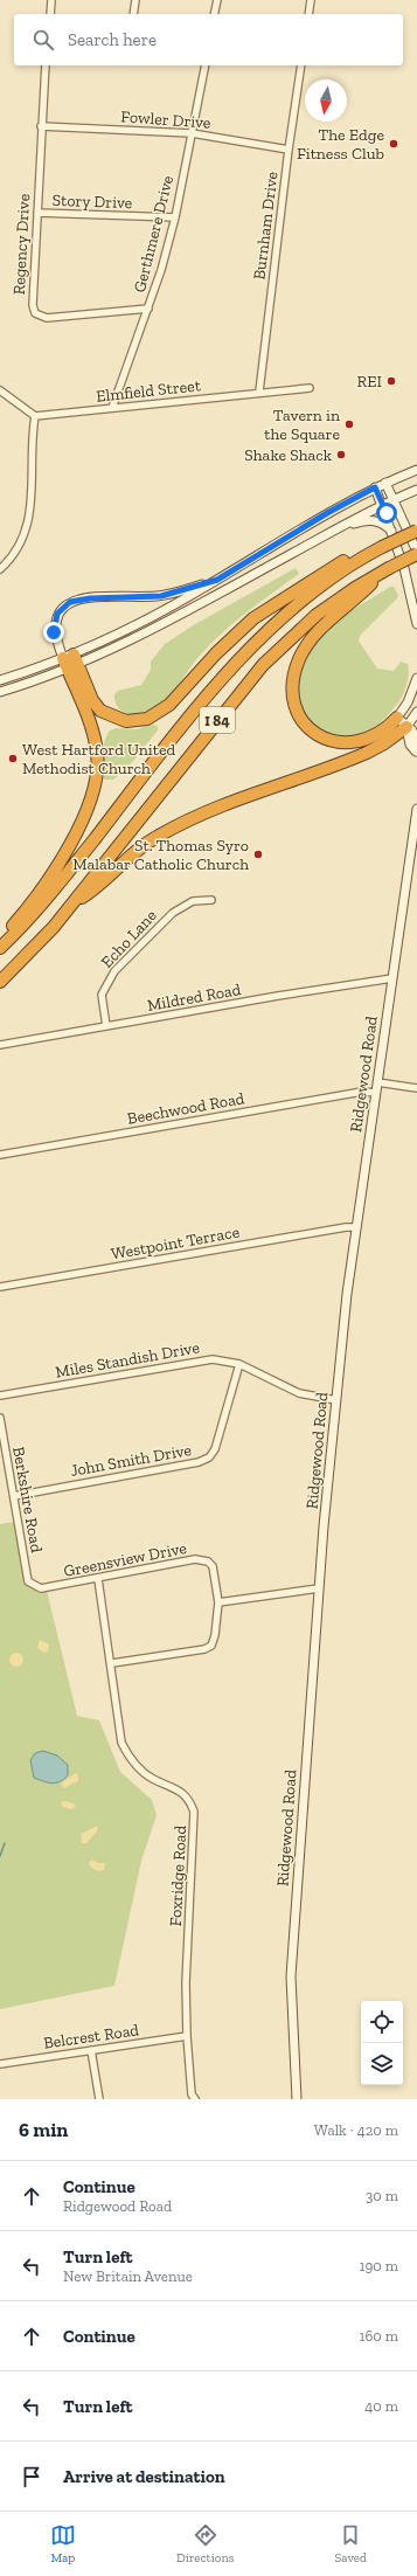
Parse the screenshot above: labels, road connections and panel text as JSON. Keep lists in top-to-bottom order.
{
  "streets": {
    "highway": ["I 84"],
    "main road": ["Ridgewood Road"],
    "street": [
      "Fowler Drive",
      "Story Drive",
      "Burnham Drive",
      "Gerthmere Drive",
      "Regency Drive",
      "Elmfield Street",
      "Echo Lane",
      "Mildred Road",
      "Beechwood Road",
      "Westpoint Terrace",
      "Miles Standish Drive",
      "John Smith Drive",
      "Berkshire Road",
      "Greensview Drive",
      "Foxridge Road",
      "Belcrest Road"
    ]
  },
  "crossings": [
    ["Fowler Drive", "Burnham Drive"],
    ["Fowler Drive", "Gerthmere Drive"],
    ["Fowler Drive", "Regency Drive"],
    ["Story Drive", "Gerthmere Drive"],
    ["Story Drive", "Regency Drive"],
    ["Burnham Drive", "Elmfield Street"],
    ["Gerthmere Drive", "Regency Drive"],
    ["Gerthmere Drive", "Elmfield Street"],
    ["Echo Lane", "Mildred Road"],
    ["Mildred Road", "Ridgewood Road"],
    ["Ridgewood Road", "Beechwood Road"],
    ["Ridgewood Road", "Westpoint Terrace"],
    ["Ridgewood Road", "Miles Standish Drive"],
    ["Miles Standish Drive", "John Smith Drive"],
    ["John Smith Drive", "Berkshire Road"],
    ["Berkshire Road", "Greensview Drive"],
    ["Greensview Drive", "Foxridge Road"],
    ["Foxridge Road", "Belcrest Road"]
  ],
  "places": [
    "The Edge Fitness Club",
    "REI",
    "Tavern in the Square",
    "Shake Shack",
    "West Hartford United Methodist Church",
    "St. Thomas Syro Malabar Catholic Church"
  ],
  "north": "bottom",
  "page": {
    "search": "Search here",
    "heading": ["6 min", "Walk · 420 m"],
    "list": [
      ["Continue", "Ridgewood Road", "30 m"],
      ["Turn left", "New Britain Avenue", "190 m"],
      ["Continue", "160 m"],
      ["Turn left", "40 m"],
      "Arrive at destination"
    ],
    "nav": ["Map", "Directions", "Saved"]
  }
}
